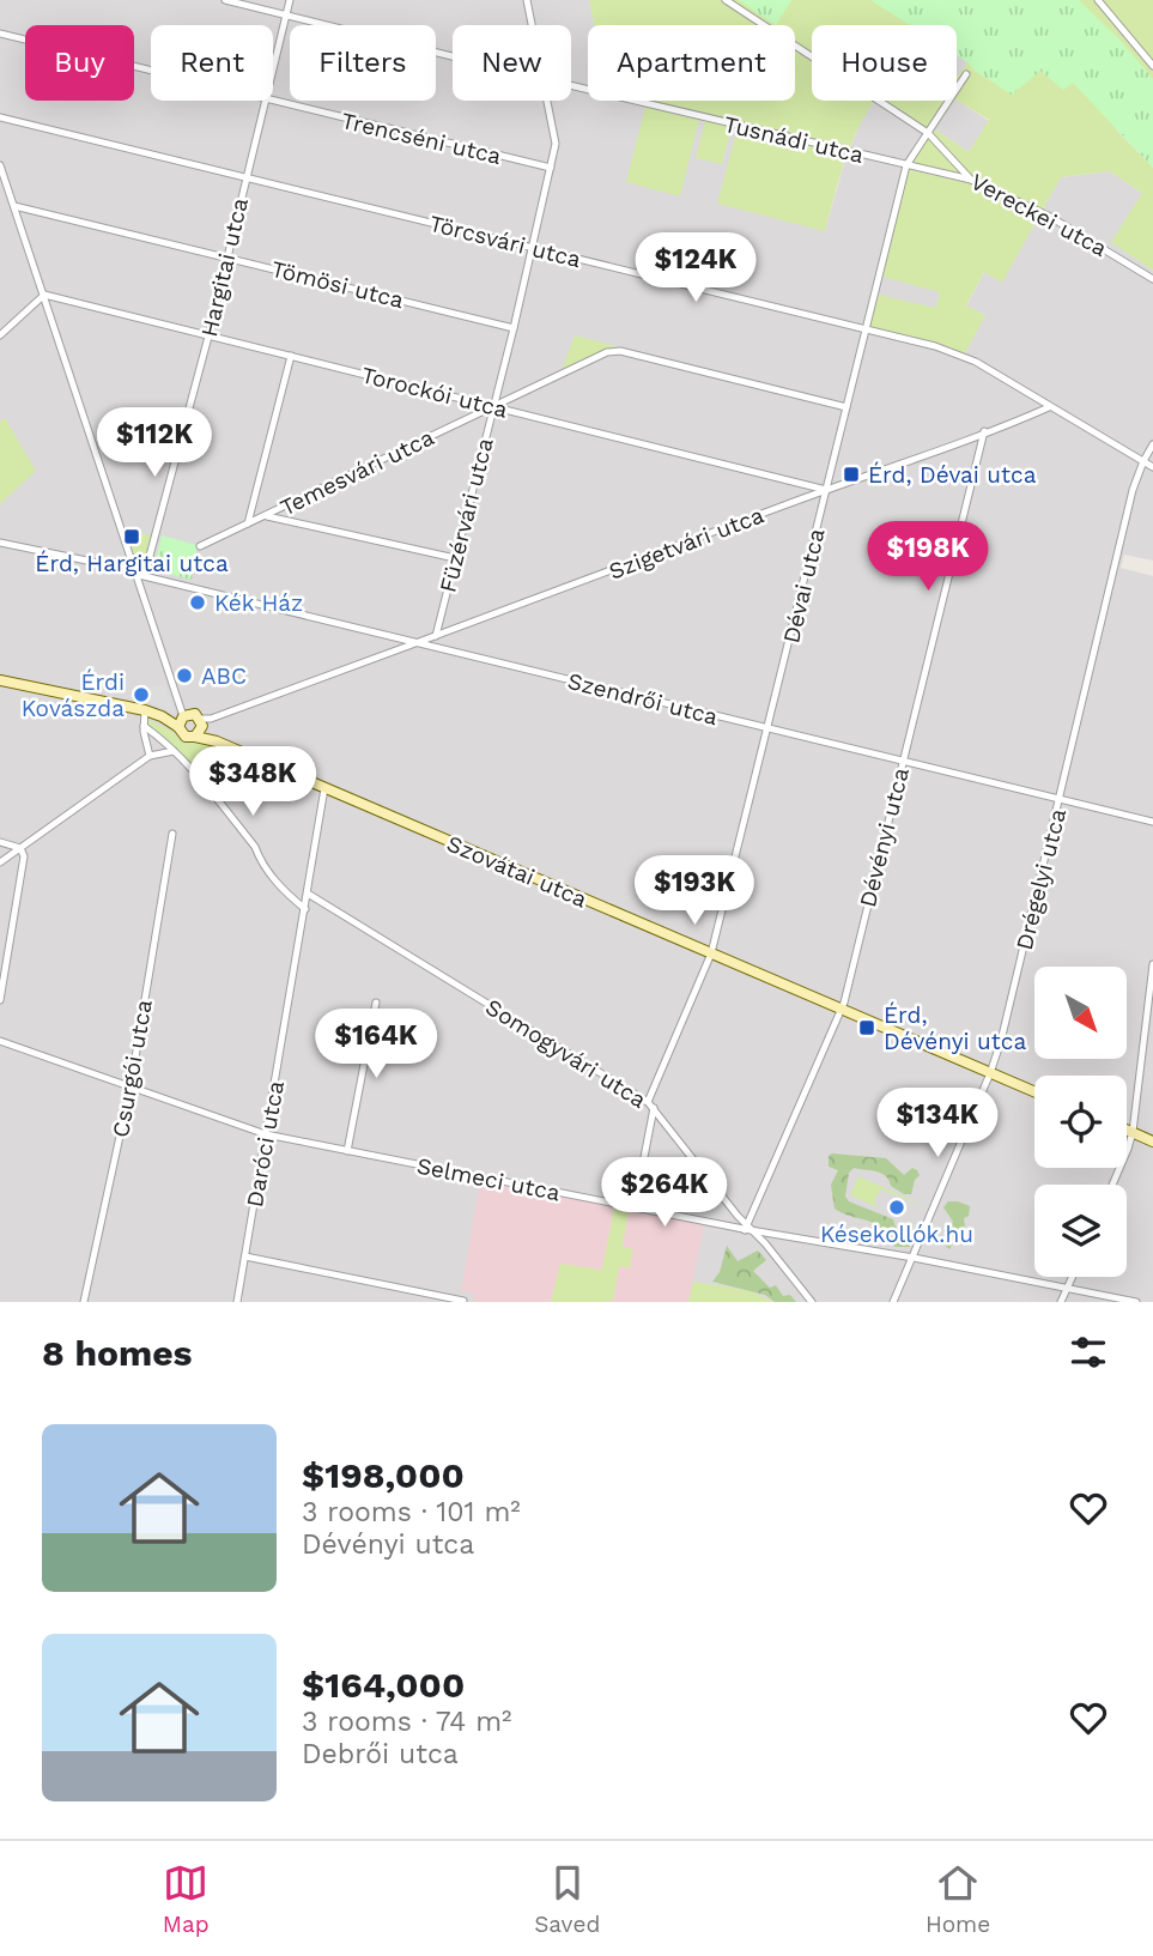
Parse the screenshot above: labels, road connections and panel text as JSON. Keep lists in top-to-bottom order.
{
  "streets": {
    "street": [
      "Trencséni utca",
      "Tusnádi utca",
      "Vereckei utca",
      "Törcsvári utca",
      "Hargitai utca",
      "Tömösi utca",
      "Torockói utca",
      "Temesvári utca",
      "Füzérvári utca",
      "Szigetvári utca",
      "Dévai utca",
      "Szendrői utca",
      "Dévényi utca",
      "Szovátai utca",
      "Drégelyi utca",
      "Somogyvári utca",
      "Csurgói utca",
      "Daróci utca",
      "Selmeci utca"
    ]
  },
  "crossings": [
    ["Trencséni utca", "Füzérvári utca"],
    ["Tusnádi utca", "Vereckei utca"],
    ["Tusnádi utca", "Hargitai utca"],
    ["Tusnádi utca", "Dévai utca"],
    ["Vereckei utca", "Dévai utca"],
    ["Törcsvári utca", "Hargitai utca"],
    ["Törcsvári utca", "Füzérvári utca"],
    ["Törcsvári utca", "Szigetvári utca"],
    ["Törcsvári utca", "Dévai utca"],
    ["Hargitai utca", "Tömösi utca"],
    ["Hargitai utca", "Torockói utca"],
    ["Hargitai utca", "Szendrői utca"],
    ["Tömösi utca", "Füzérvári utca"],
    ["Torockói utca", "Temesvári utca"],
    ["Torockói utca", "Füzérvári utca"],
    ["Torockói utca", "Szigetvári utca"],
    ["Torockói utca", "Dévai utca"],
    ["Temesvári utca", "Füzérvári utca"],
    ["Temesvári utca", "Dévai utca"],
    ["Füzérvári utca", "Szigetvári utca"],
    ["Szigetvári utca", "Dévai utca"],
    ["Szigetvári utca", "Szendrői utca"],
    ["Szigetvári utca", "Dévényi utca"],
    ["Szigetvári utca", "Szovátai utca"],
    ["Dévai utca", "Szendrői utca"],
    ["Dévai utca", "Szovátai utca"],
    ["Dévai utca", "Somogyvári utca"],
    ["Dévai utca", "Selmeci utca"],
    ["Szendrői utca", "Dévényi utca"],
    ["Szendrői utca", "Drégelyi utca"],
    ["Dévényi utca", "Szovátai utca"],
    ["Dévényi utca", "Somogyvári utca"],
    ["Dévényi utca", "Selmeci utca"],
    ["Szovátai utca", "Drégelyi utca"],
    ["Szovátai utca", "Daróci utca"],
    ["Drégelyi utca", "Selmeci utca"],
    ["Somogyvári utca", "Daróci utca"],
    ["Somogyvári utca", "Selmeci utca"],
    ["Csurgói utca", "Selmeci utca"],
    ["Daróci utca", "Selmeci utca"]
  ],
  "places": {
    "transit": ["Érd, Dévai utca", "Érd, Hargitai utca", "Érd, Dévényi utca"],
    "other": [
      "Kék Ház",
      "ABC",
      "Érdi Kovászda",
      "Késekollók.hu"
    ]
  },
  "north": "bottom right",
  "page": {
    "chip": [
      "Buy",
      "Rent",
      "Filters",
      "New",
      "Apartment",
      "House"
    ],
    "price": [
      "$124K",
      "$112K",
      "$198K",
      "$348K",
      "$193K",
      "$164K",
      "$134K",
      "$264K"
    ],
    "heading": "8 homes",
    "list": [
      {
        "name": "$198,000",
        "note": "3 rooms · 101 m² · Dévényi utca"
      },
      {
        "name": "$164,000",
        "note": "3 rooms · 74 m² · Debrői utca"
      }
    ],
    "tabs": ["Map", "Saved", "Home"]
  }
}
